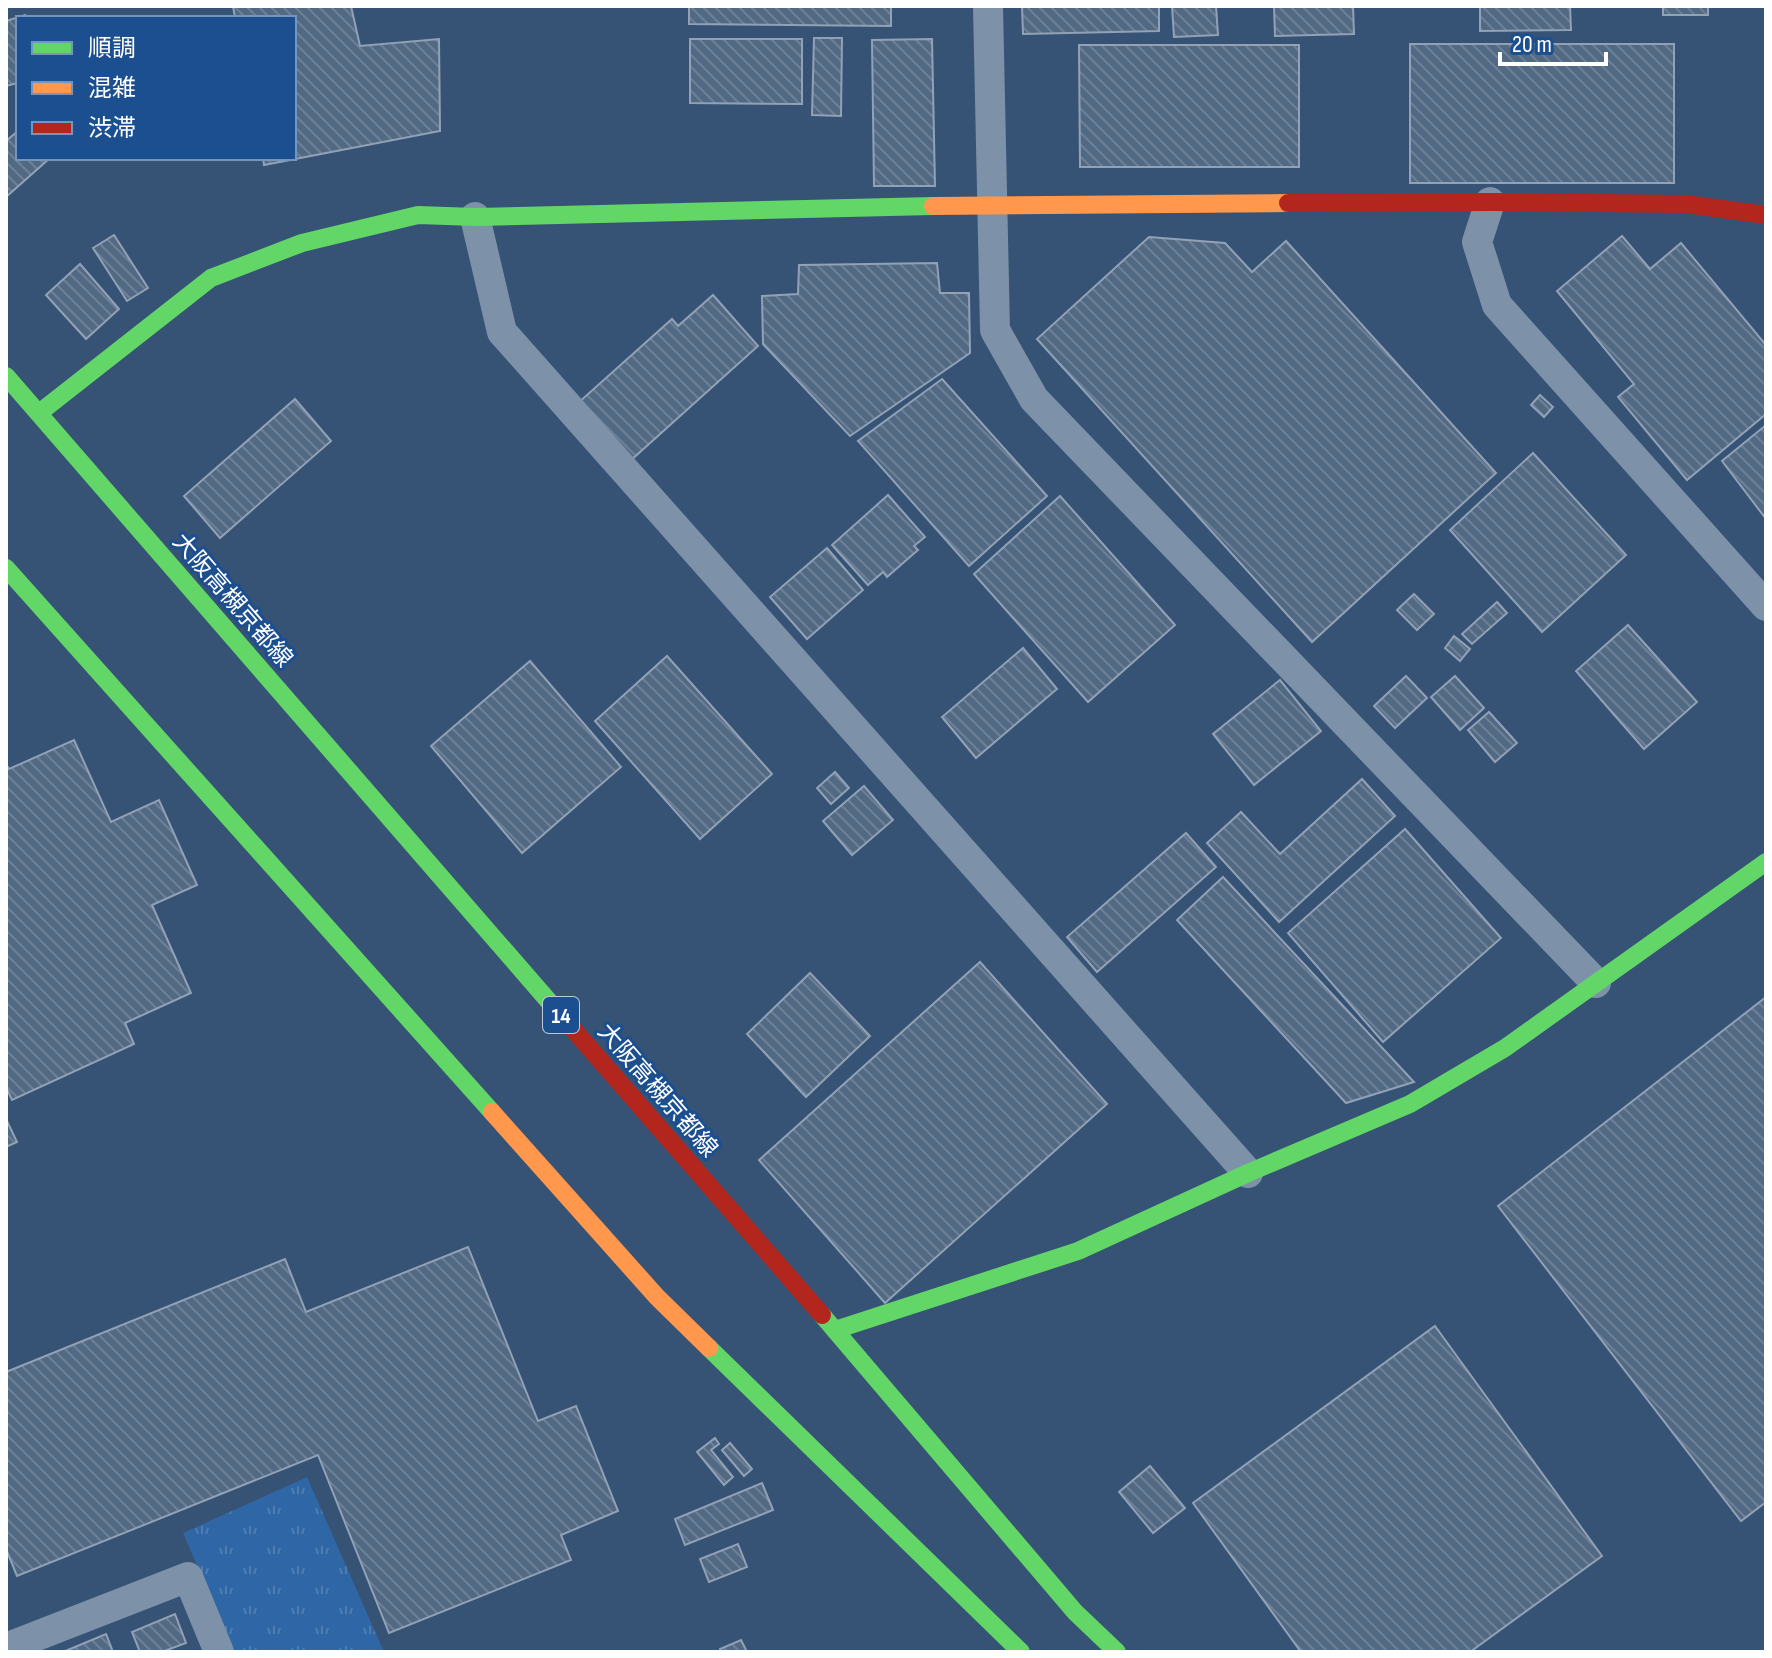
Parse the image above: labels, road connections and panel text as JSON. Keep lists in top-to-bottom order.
{
  "streets": {
    "main road": ["大阪高槻京都線", "14"]
  },
  "legend": ["順調", "混雑", "渋滞"],
  "scale_bar": "20 m"
}
